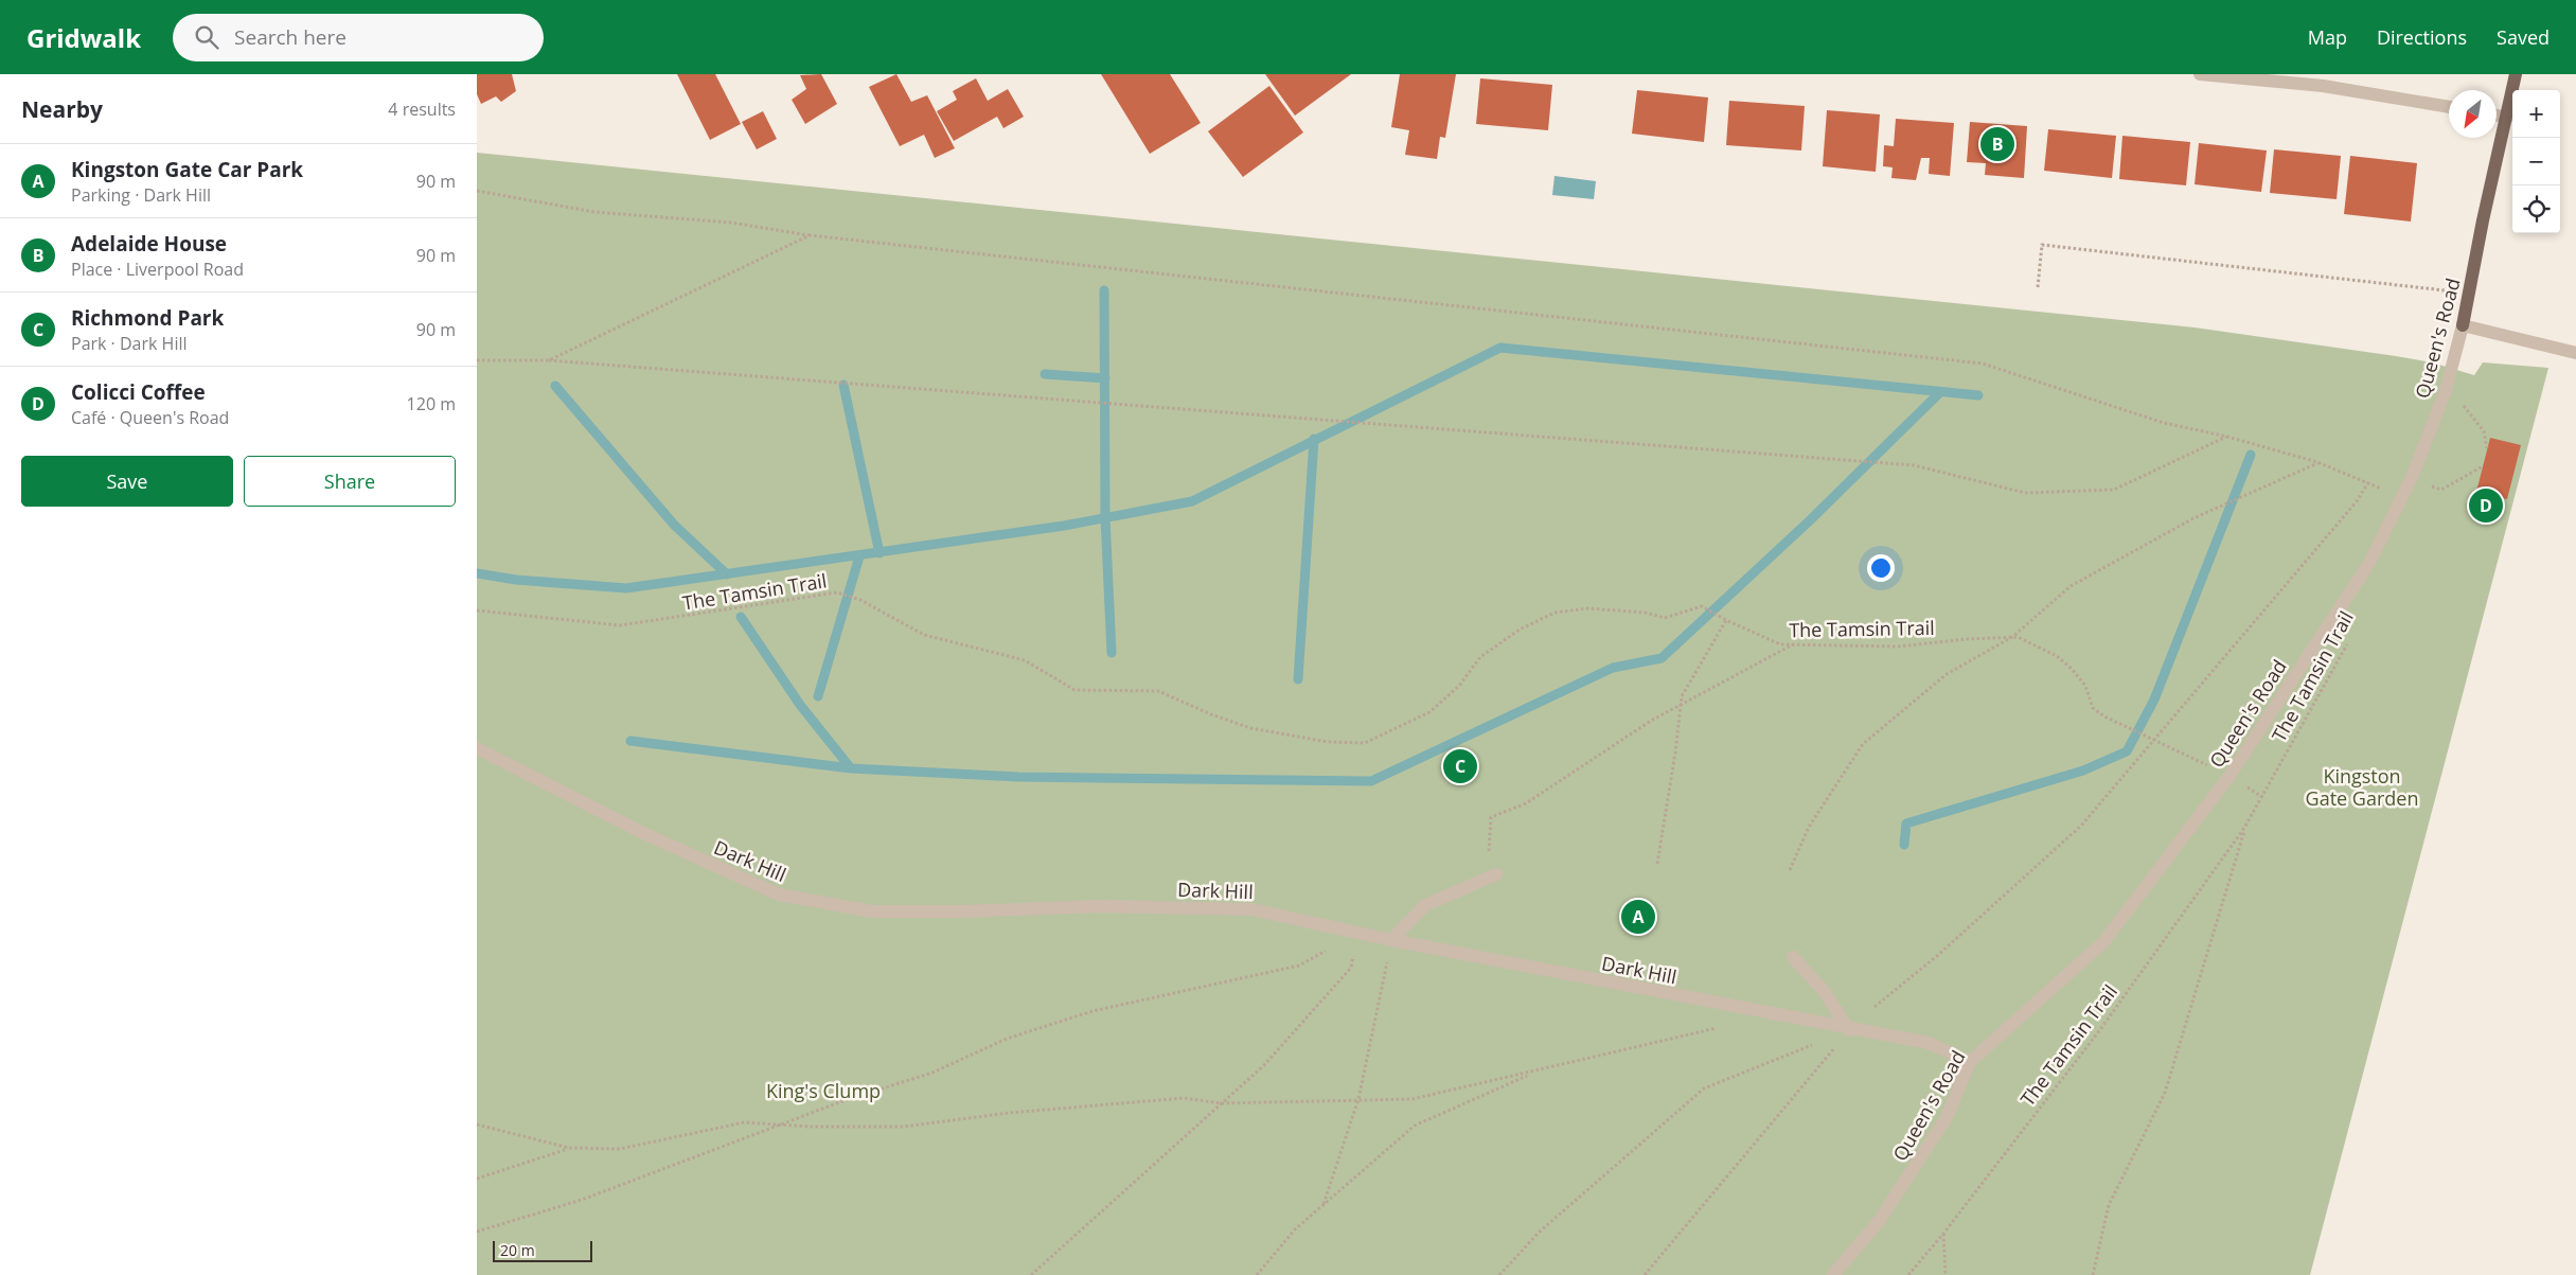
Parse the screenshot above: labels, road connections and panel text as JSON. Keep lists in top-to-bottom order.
{
  "streets": {
    "main road": ["Queen's Road"],
    "street": ["Dark Hill"],
    "path": ["The Tamsin Trail"]
  },
  "crossings": [
    ["Queen's Road", "The Tamsin Trail"],
    ["Queen's Road", "Dark Hill"]
  ],
  "parks": ["Kingston Gate Garden", "King's Clump"],
  "scale_bar": "20 m",
  "north": "bottom left",
  "page": {
    "header": "Gridwalk",
    "search": "Search here",
    "nav": ["Map", "Directions", "Saved"],
    "heading": ["Nearby", "4 results"],
    "map_buttons": ["+", "−"],
    "pins": [
      "B",
      "D",
      "C",
      "A"
    ],
    "list": [
      {
        "mark": "A",
        "name": "Kingston Gate Car Park",
        "note": "Parking · Dark Hill",
        "value": "90 m"
      },
      {
        "mark": "B",
        "name": "Adelaide House",
        "note": "Place · Liverpool Road",
        "value": "90 m"
      },
      {
        "mark": "C",
        "name": "Richmond Park",
        "note": "Park · Dark Hill",
        "value": "90 m"
      },
      {
        "mark": "D",
        "name": "Colicci Coffee",
        "note": "Café · Queen's Road",
        "value": "120 m"
      }
    ],
    "buttons": ["Save", "Share"],
    "scale": "20 m"
  }
}
